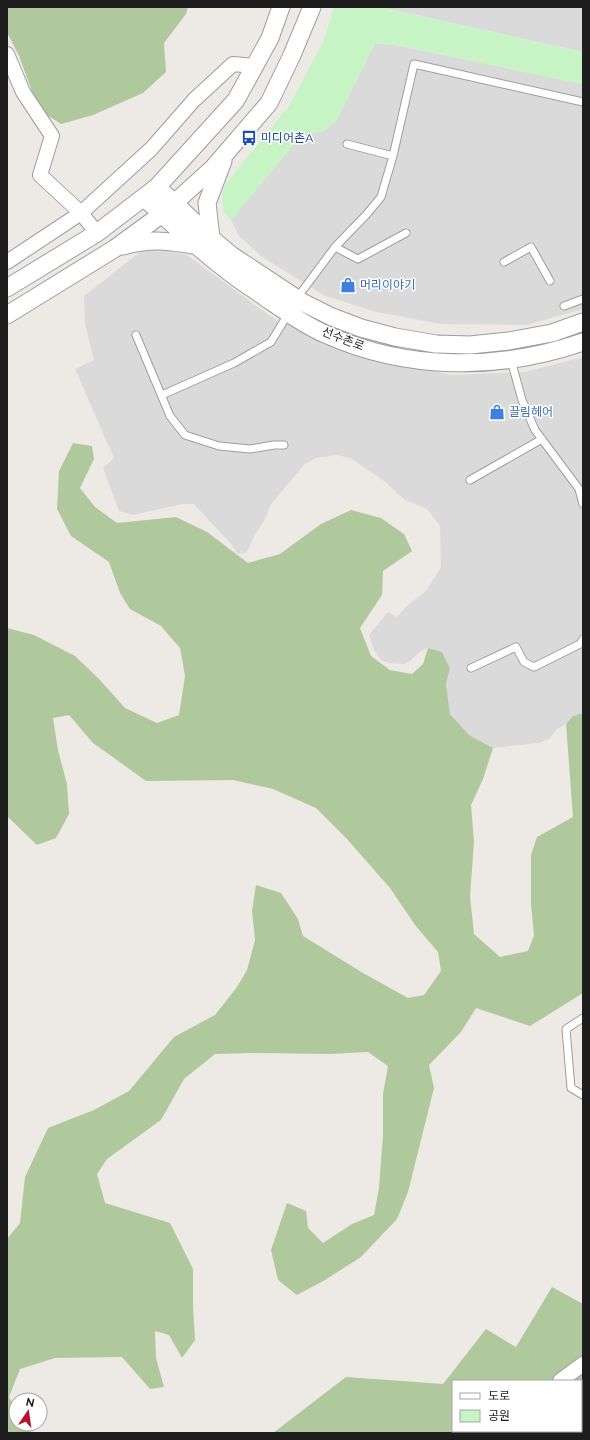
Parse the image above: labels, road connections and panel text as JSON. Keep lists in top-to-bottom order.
{
  "streets": {
    "street": ["선수촌로"]
  },
  "places": {
    "bus stop": ["미디어촌A"],
    "shop": ["머리이야기", "끌림헤어"]
  },
  "legend": ["도로", "공원"],
  "north": "top"
}
